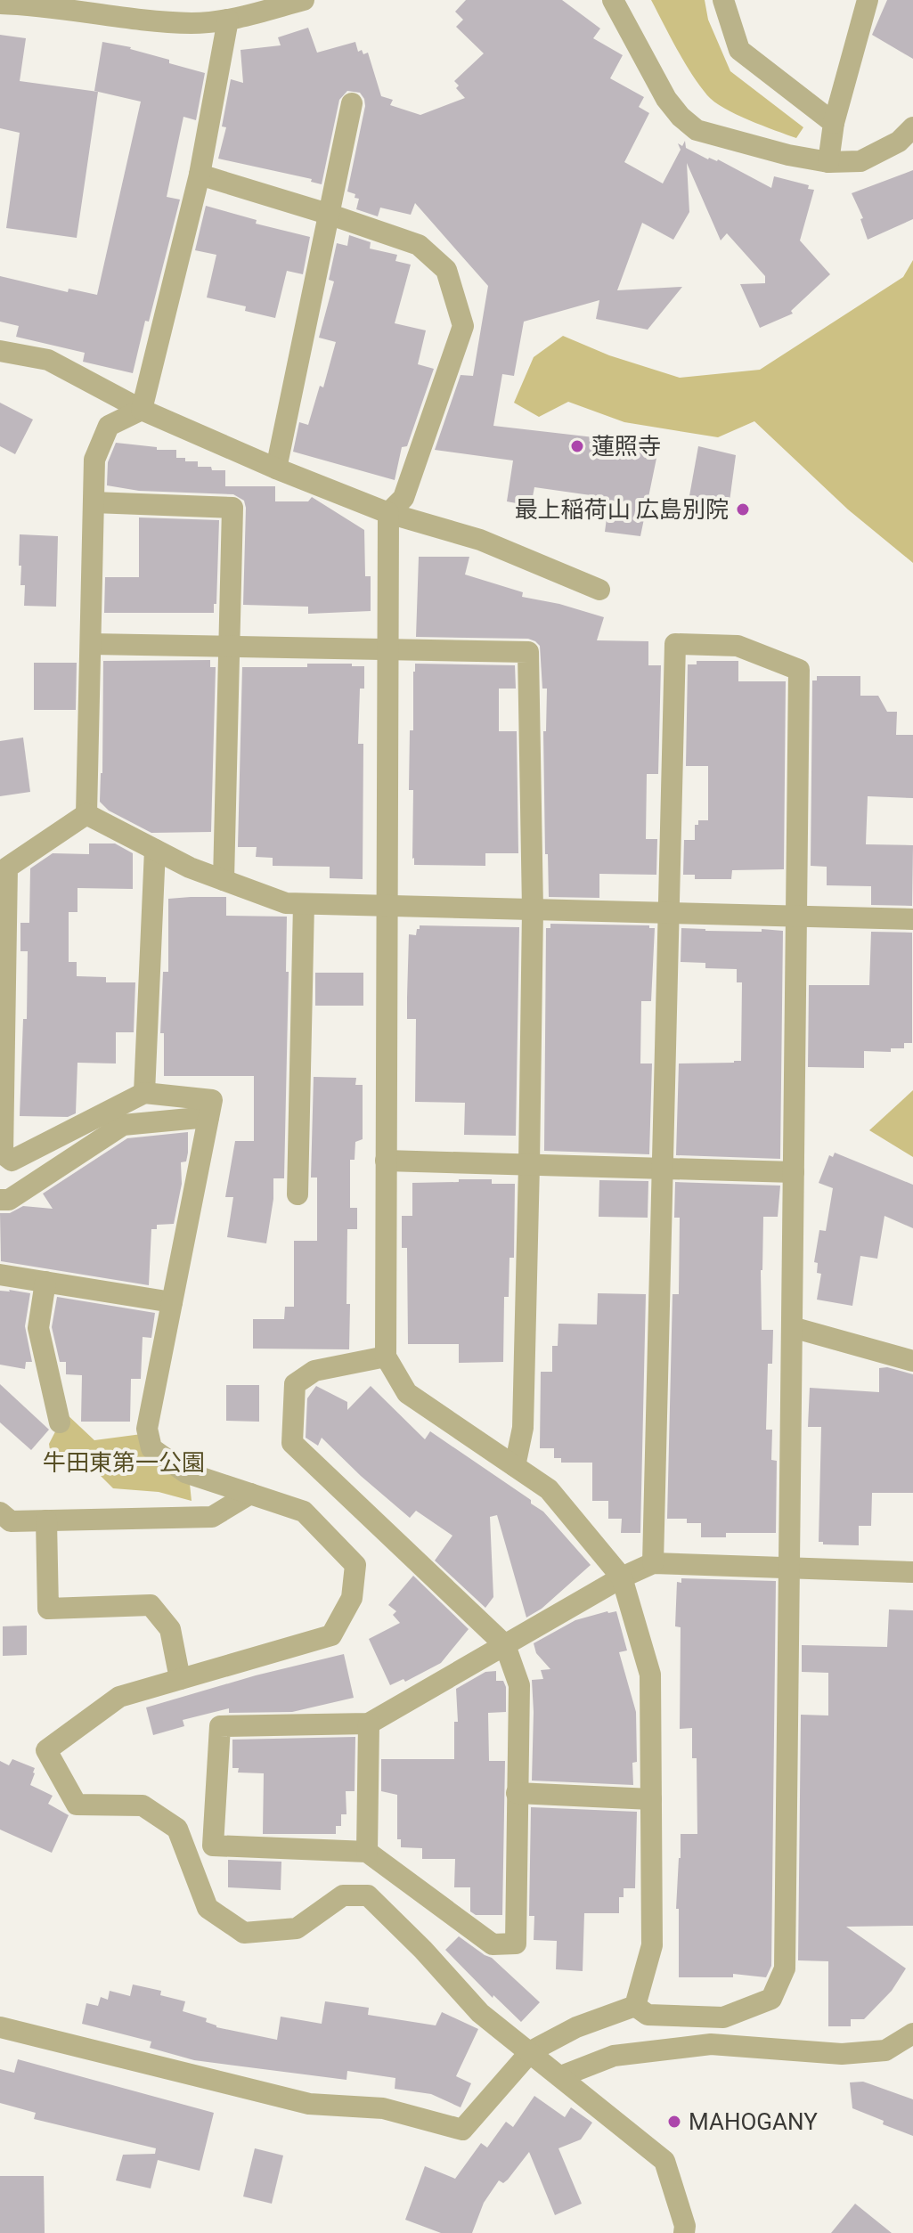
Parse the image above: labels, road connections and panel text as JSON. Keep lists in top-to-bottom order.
{
  "parks": ["牛田東第一公園"],
  "places": ["蓮照寺", "最上稲荷山 広島別院", "MAHOGANY"]
}
